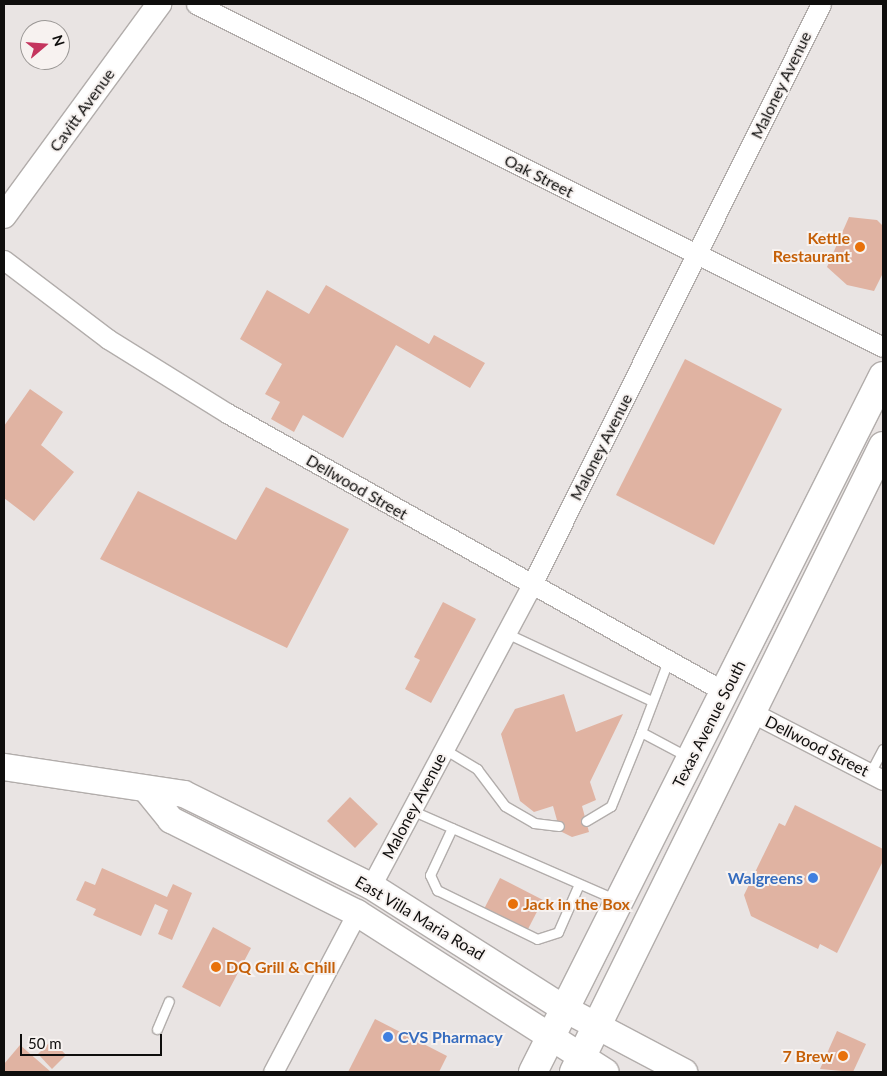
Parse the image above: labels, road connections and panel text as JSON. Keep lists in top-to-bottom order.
{
  "streets": {
    "main road": ["Texas Avenue South", "East Villa Maria Road"],
    "street": [
      "Maloney Avenue",
      "Cavitt Avenue",
      "Oak Street",
      "Dellwood Street"
    ]
  },
  "crossings": [
    ["Maloney Avenue", "Oak Street"],
    ["Maloney Avenue", "Dellwood Street"],
    ["Maloney Avenue", "East Villa Maria Road"],
    ["Dellwood Street", "Texas Avenue South"],
    ["Texas Avenue South", "East Villa Maria Road"]
  ],
  "places": [
    "Kettle Restaurant",
    "Walgreens",
    "Jack in the Box",
    "DQ Grill & Chill",
    "CVS Pharmacy",
    "7 Brew"
  ],
  "scale_bar": "50 m",
  "north": "right"
}
